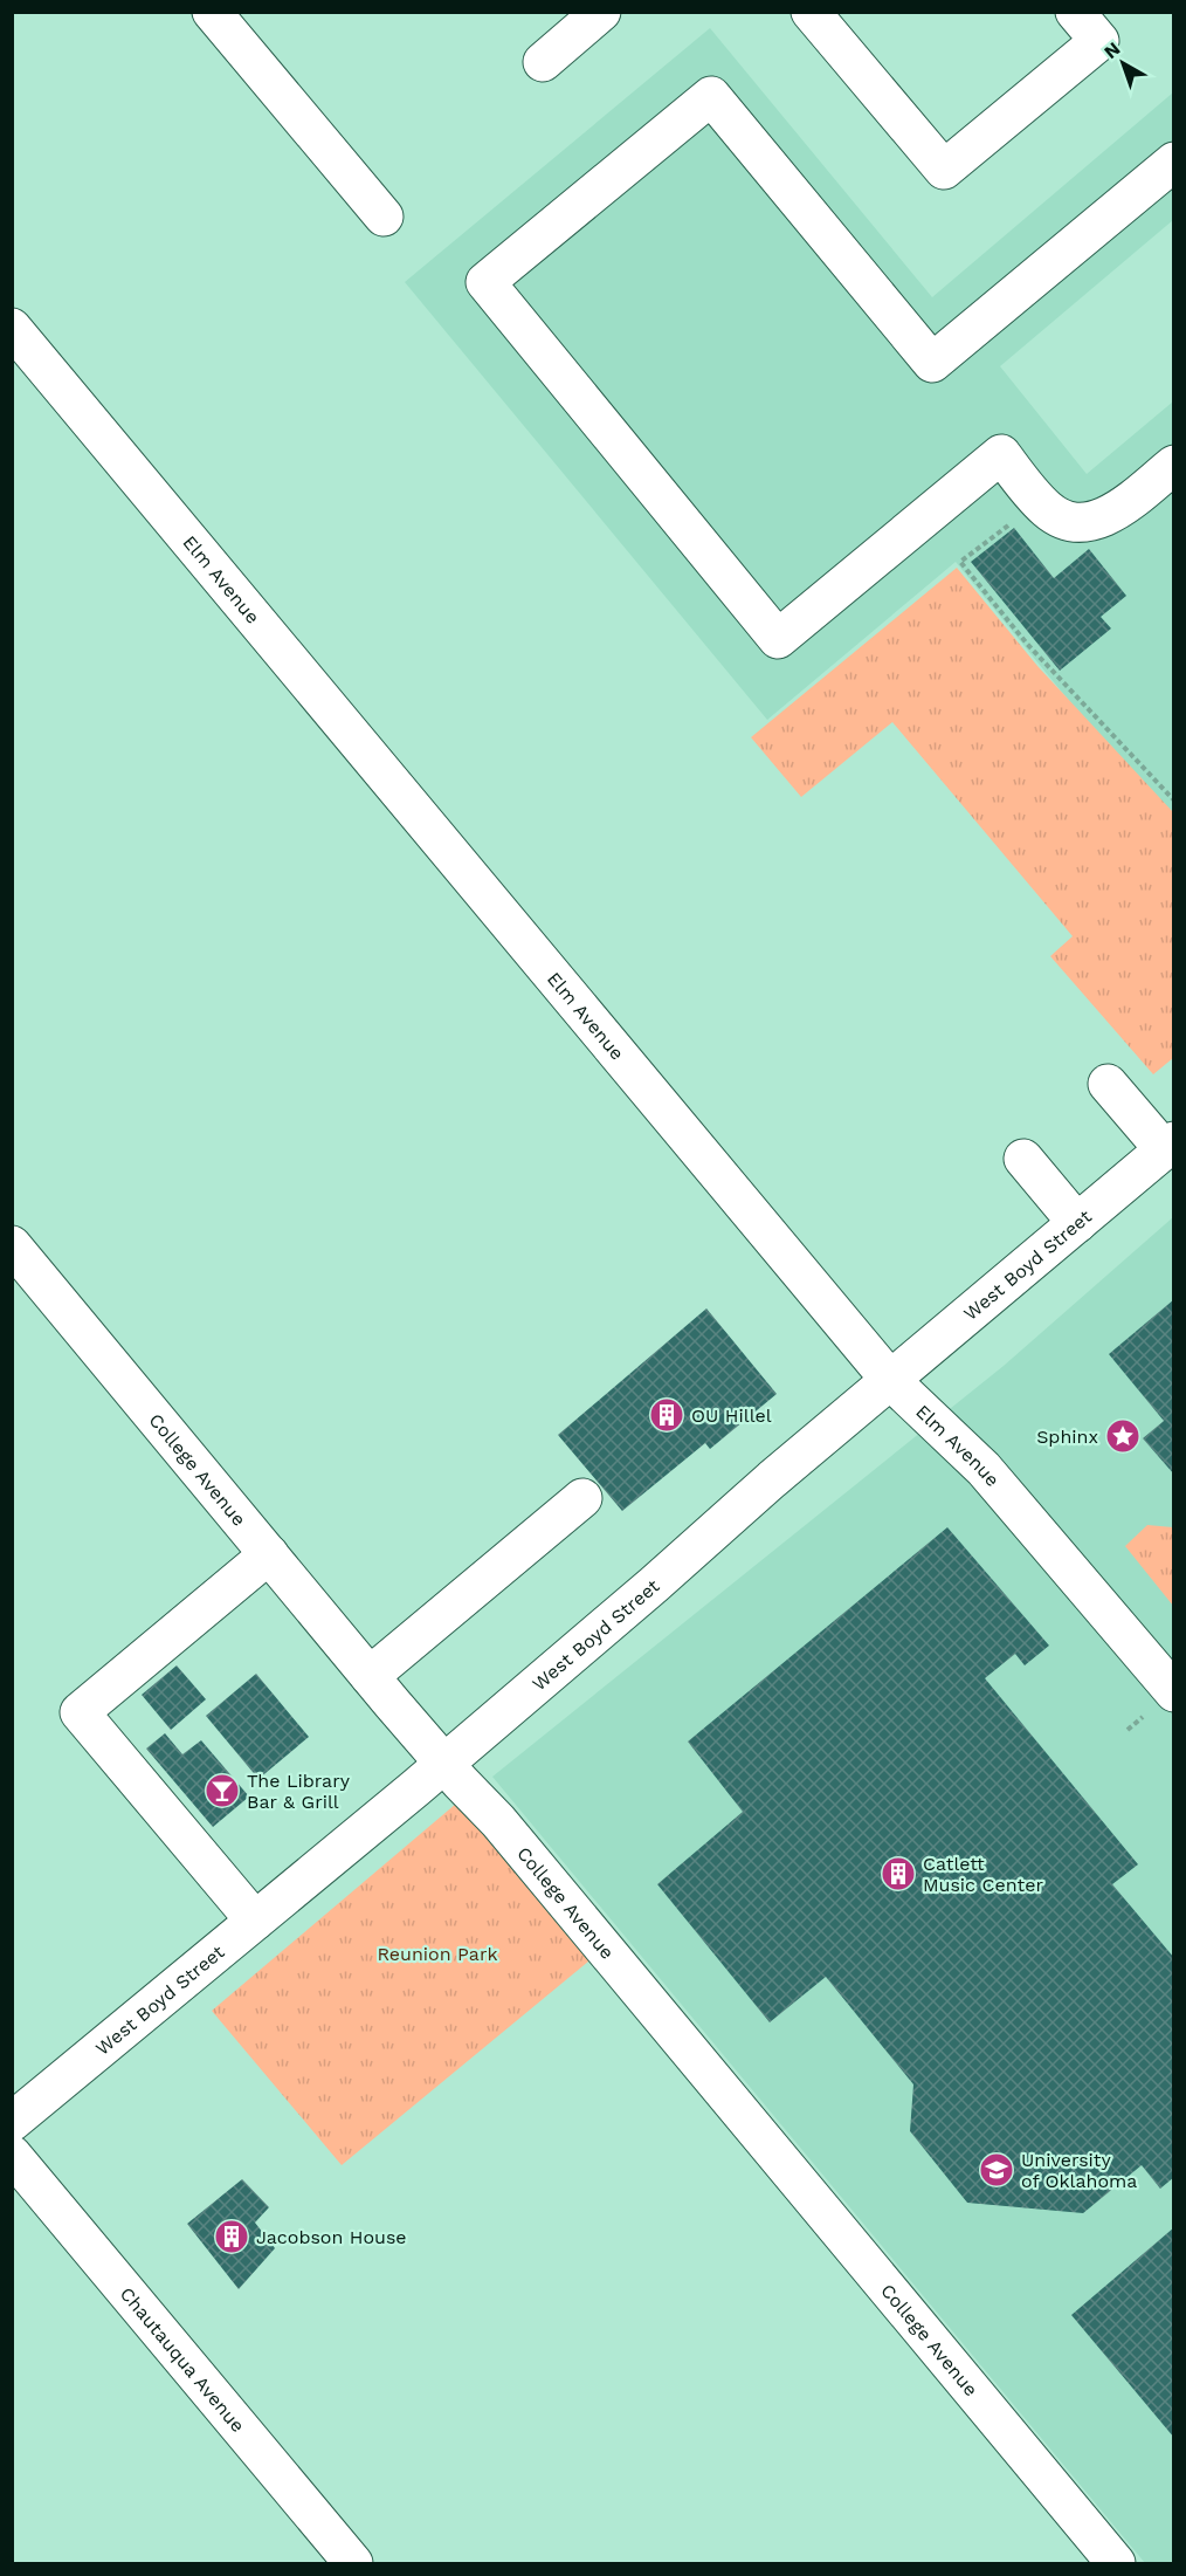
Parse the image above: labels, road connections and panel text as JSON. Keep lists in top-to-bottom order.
{
  "streets": {
    "street": [
      "Elm Avenue",
      "West Boyd Street",
      "College Avenue",
      "Chautauqua Avenue"
    ]
  },
  "crossings": [
    ["Elm Avenue", "West Boyd Street"],
    ["West Boyd Street", "College Avenue"]
  ],
  "parks": ["Reunion Park"],
  "places": {
    "building": ["OU Hillel", "Catlett Music Center", "Jacobson House"],
    "place": ["Sphinx"],
    "bar": ["The Library Bar & Grill"],
    "school or university": ["University of Oklahoma"]
  },
  "north": "top left"
}
